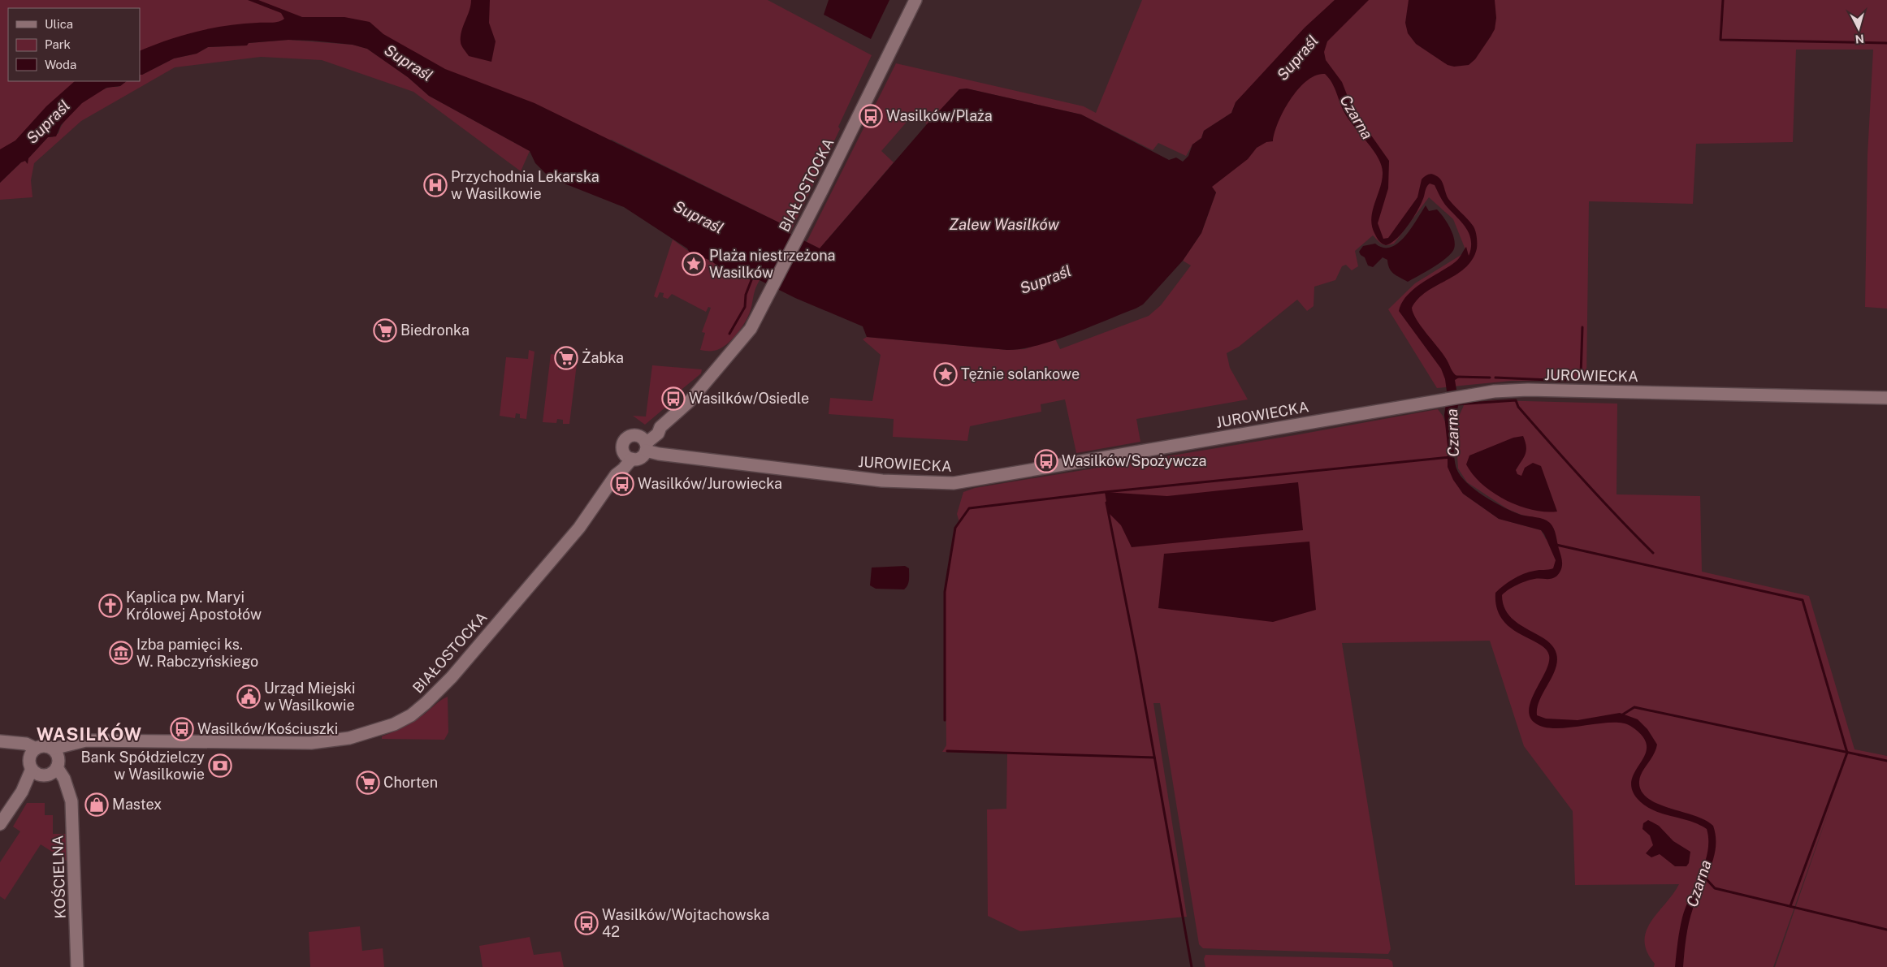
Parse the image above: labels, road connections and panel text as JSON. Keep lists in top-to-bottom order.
{
  "streets": {
    "street": ["BIAŁOSTOCKA", "JUROWIECKA", "KOŚCIELNA"]
  },
  "crossings": [
    ["BIAŁOSTOCKA", "JUROWIECKA"],
    ["BIAŁOSTOCKA", "KOŚCIELNA"]
  ],
  "districts": ["WASILKÓW"],
  "water": ["Supraśl", "Czarna", "Zalew Wasilków"],
  "places": {
    "bus stop": [
      "Wasilków/Plaża",
      "Wasilków/Osiedle",
      "Wasilków/Spożywcza",
      "Wasilków/Jurowiecka",
      "Wasilków/Kościuszki",
      "Wasilków/Wojtachowska 42"
    ],
    "hospital": ["Przychodnia Lekarska w Wasilkowie"],
    "place": ["Plaża niestrzeżona Wasilków", "Tężnie solankowe"],
    "supermarket": ["Biedronka", "Żabka", "Chorten"],
    "church": ["Kaplica pw. Maryi Królowej Apostołów"],
    "museum": ["Izba pamięci ks. W. Rabczyńskiego"],
    "public building": ["Urząd Miejski w Wasilkowie"],
    "bank": ["Bank Spółdzielczy w Wasilkowie"],
    "shop": ["Mastex"]
  },
  "legend": ["Ulica", "Park", "Woda"],
  "north": "bottom"
}
